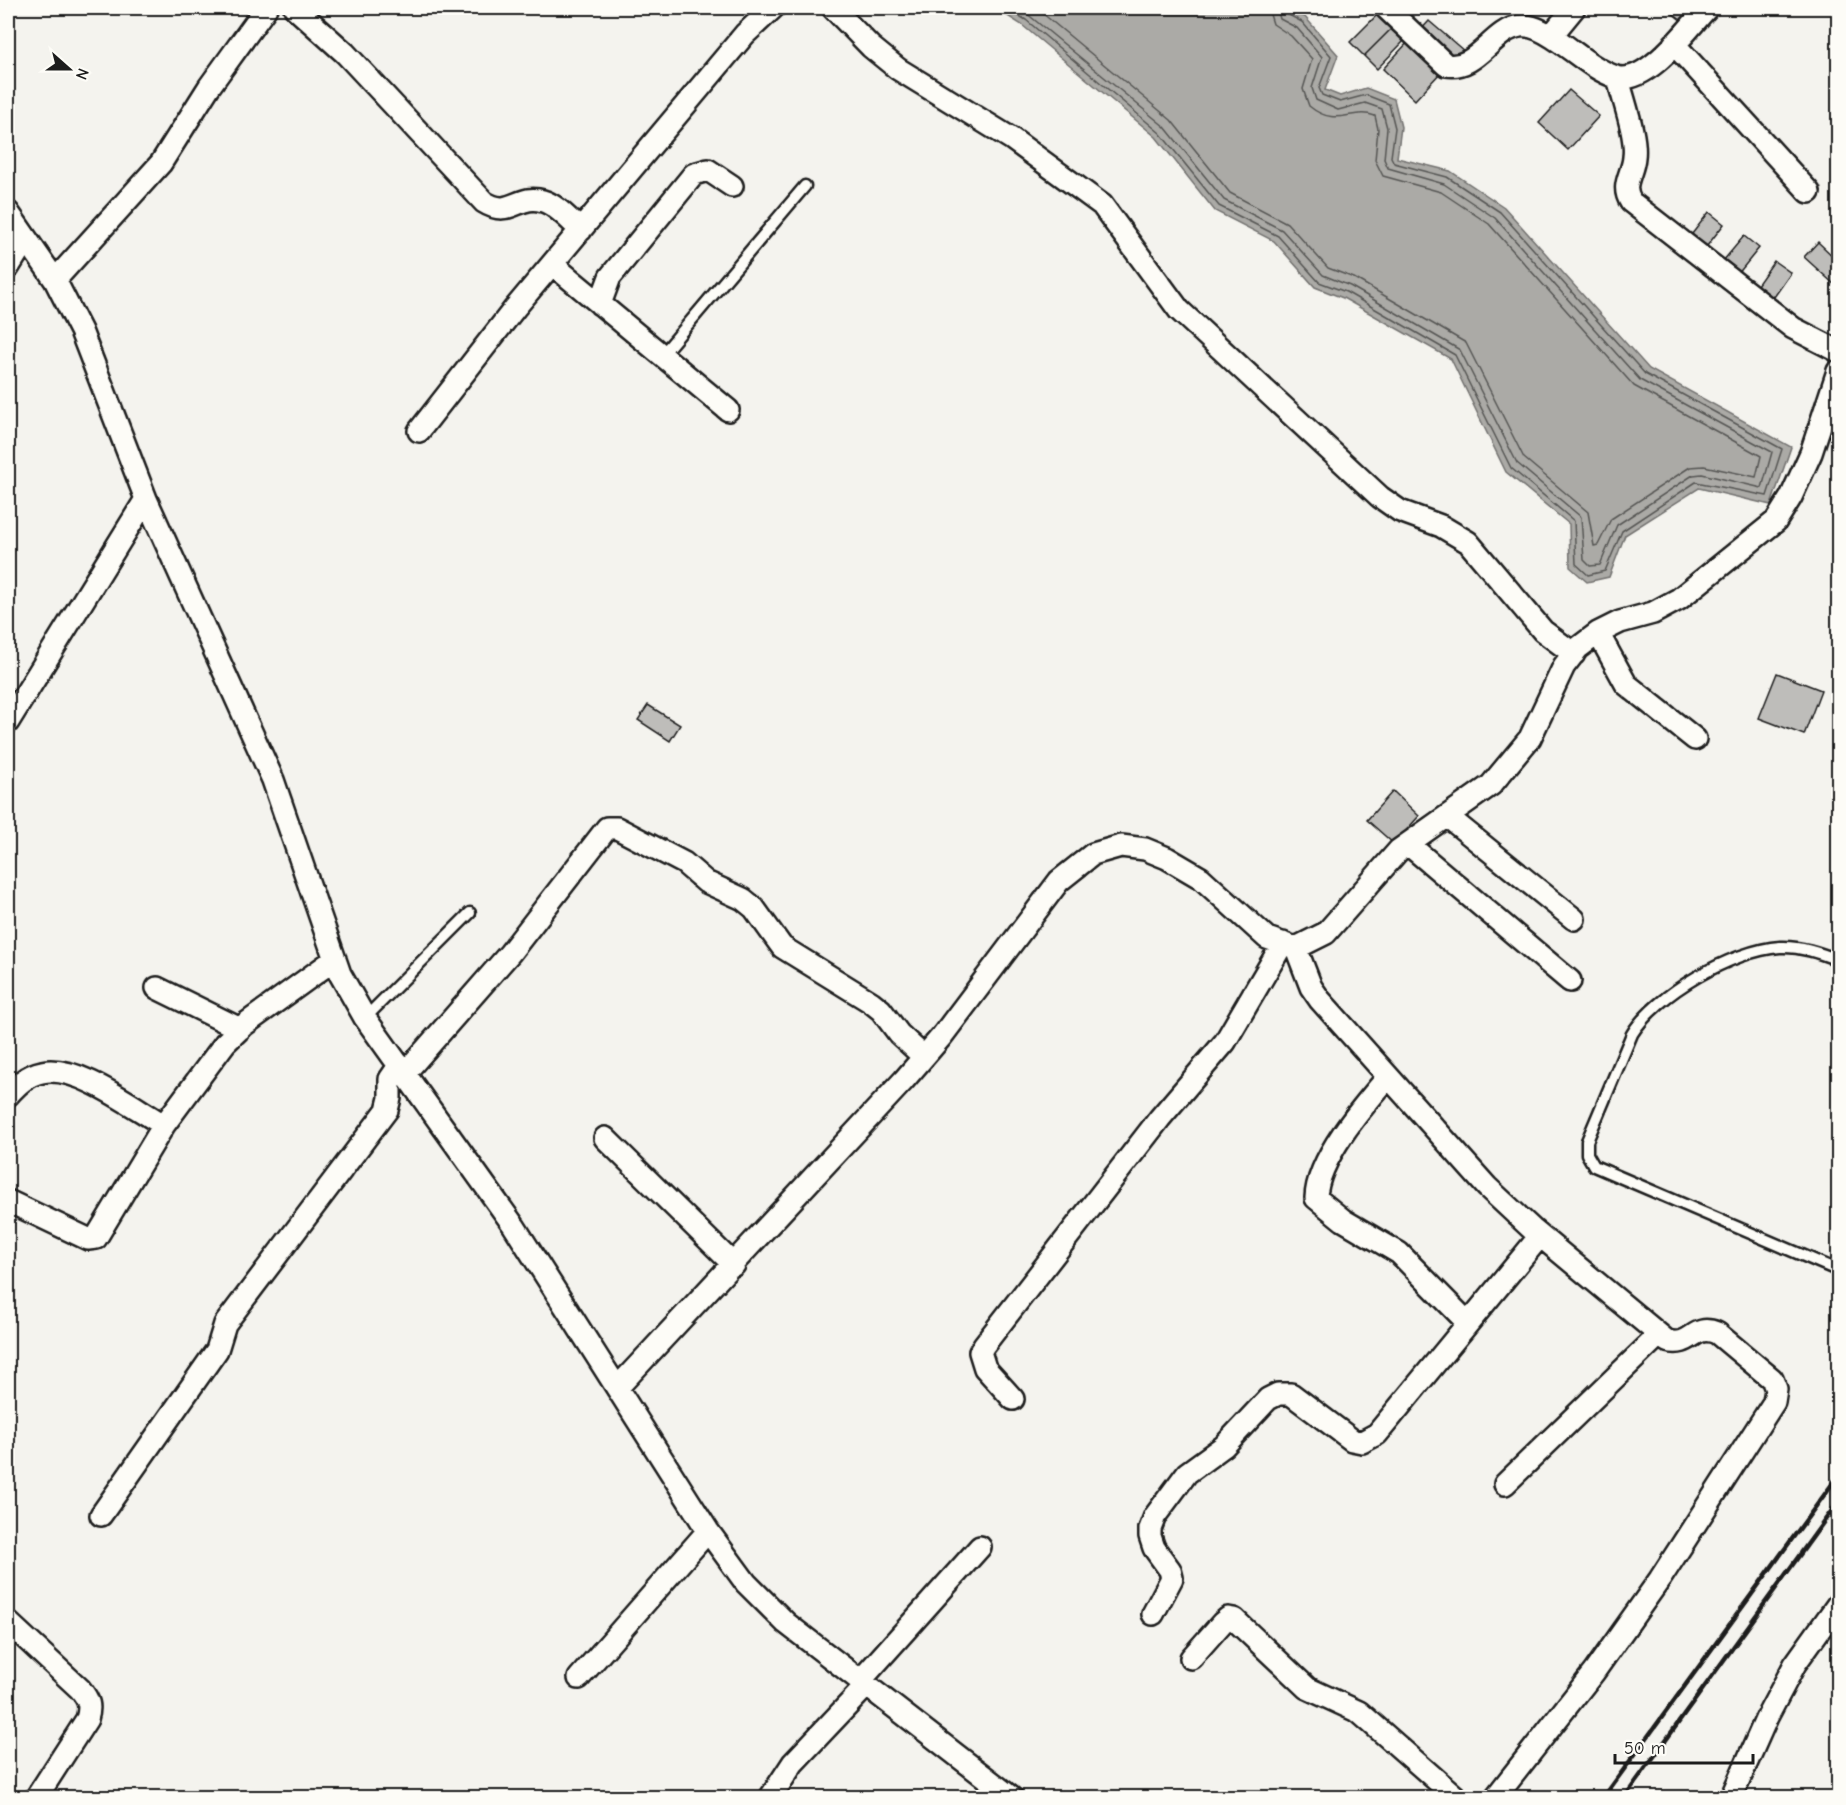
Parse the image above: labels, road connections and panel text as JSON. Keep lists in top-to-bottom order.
{
  "scale_bar": "50 m",
  "north": "right"
}
